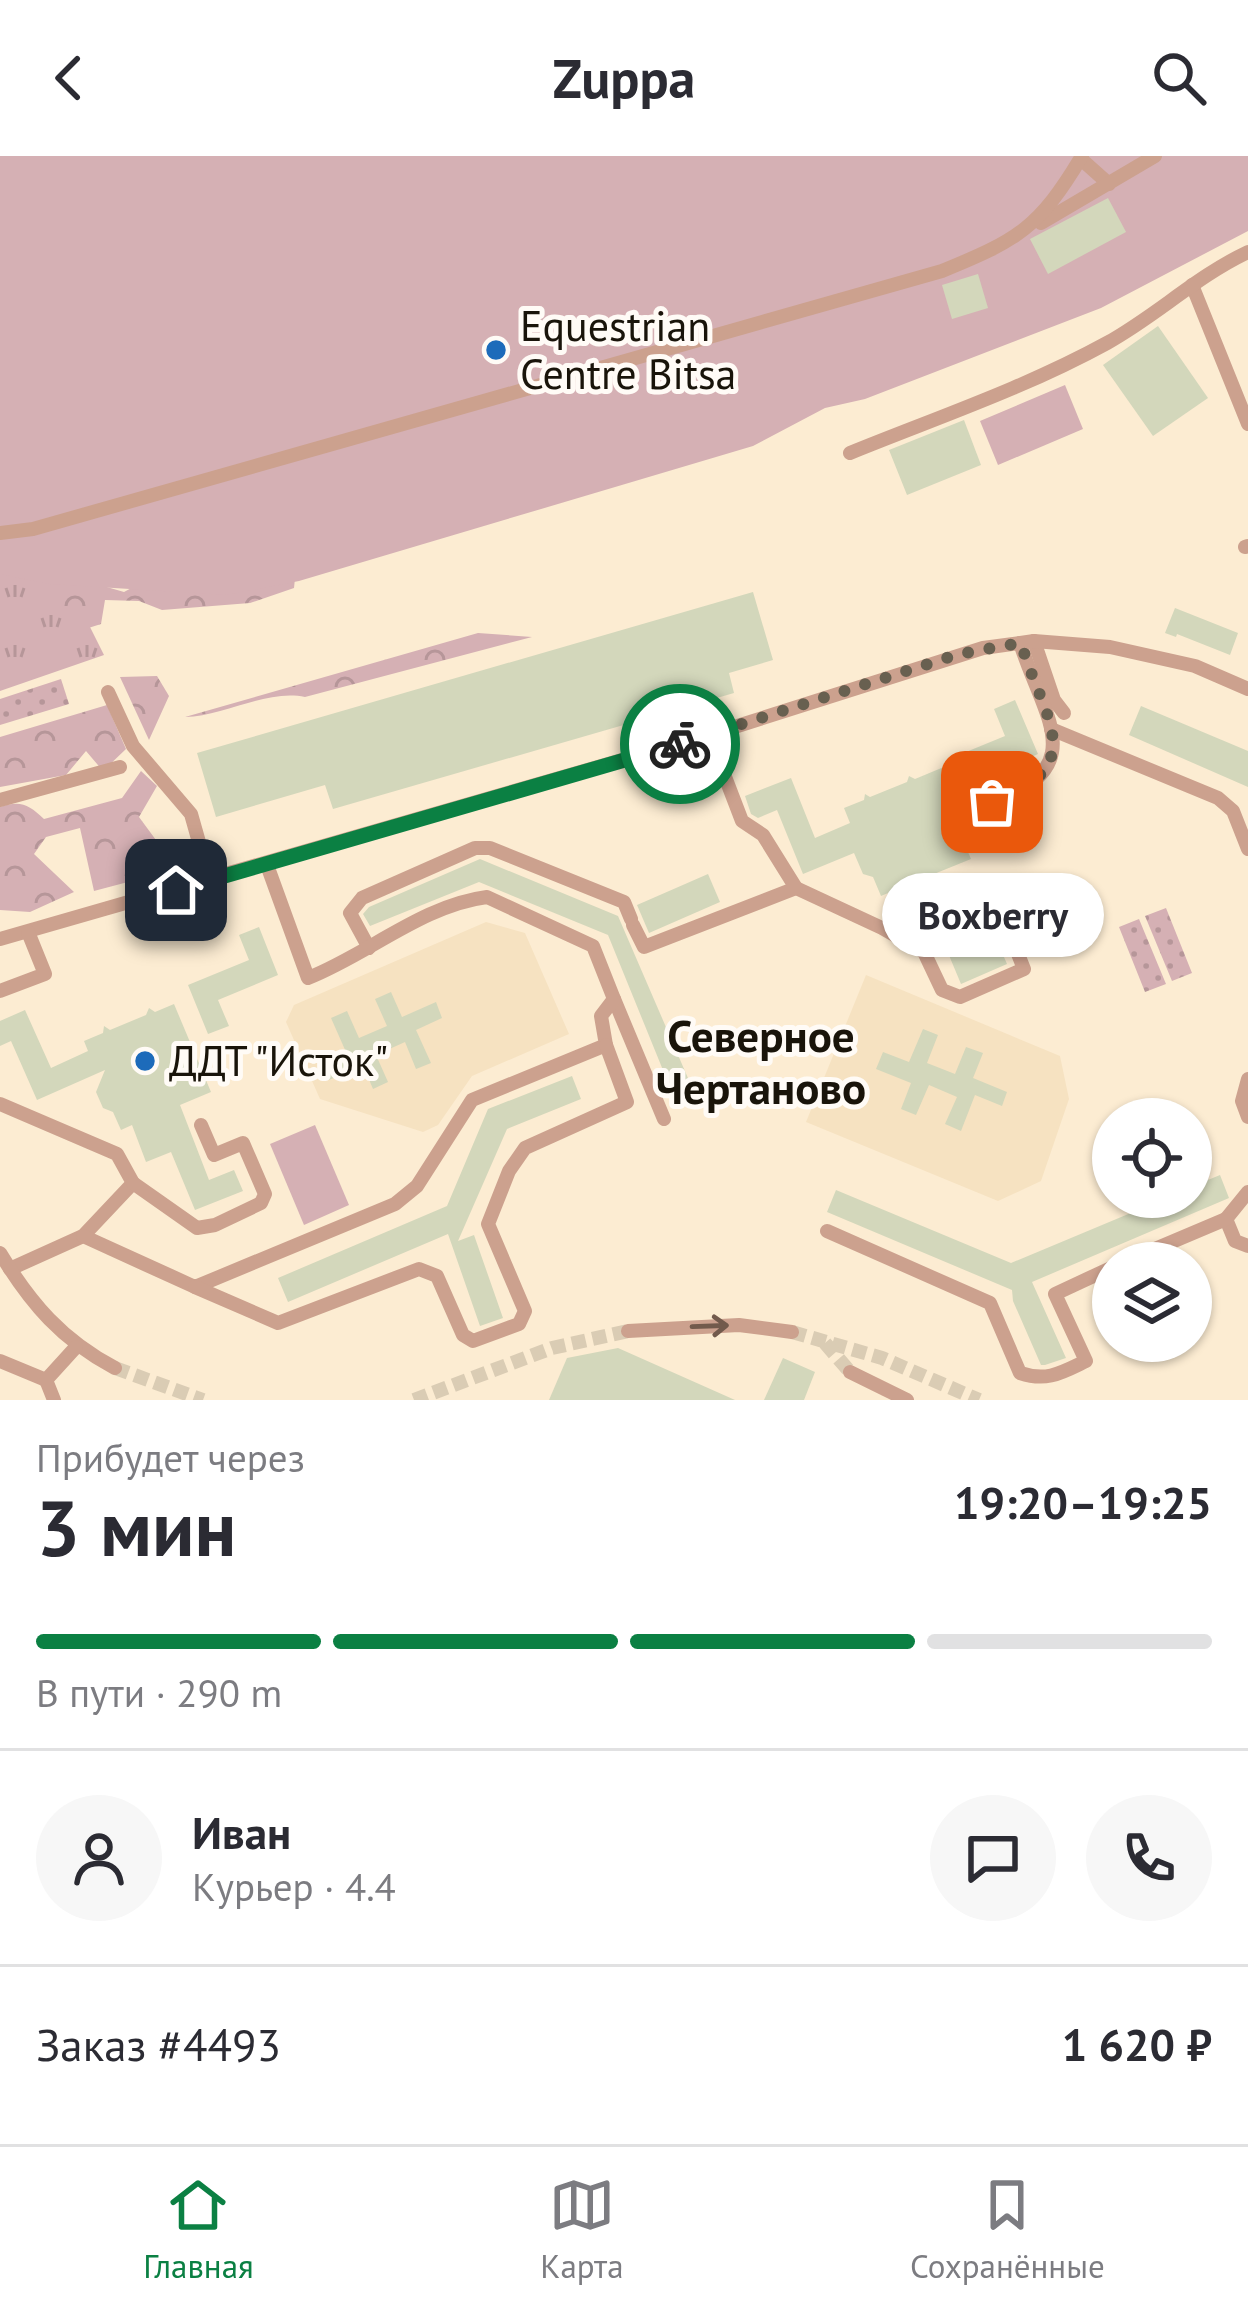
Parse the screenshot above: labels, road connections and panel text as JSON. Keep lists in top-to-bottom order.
{
  "districts": ["Северное Чертаново"],
  "places": ["Equestrian Centre Bitsa", "Boxberry", "ДДТ \"Исток\""],
  "page": {
    "header": "Zuppa",
    "bubble": "Boxberry",
    "heading": ["3 мин", "Прибудет через", "19:20–19:25"],
    "panel": [
      "Иван",
      "Курьер · 4.4",
      "Заказ #4493",
      "1 620 ₽"
    ],
    "bar": "В пути · 290 m",
    "tabs": ["Главная", "Карта", "Сохранённые"]
  }
}
